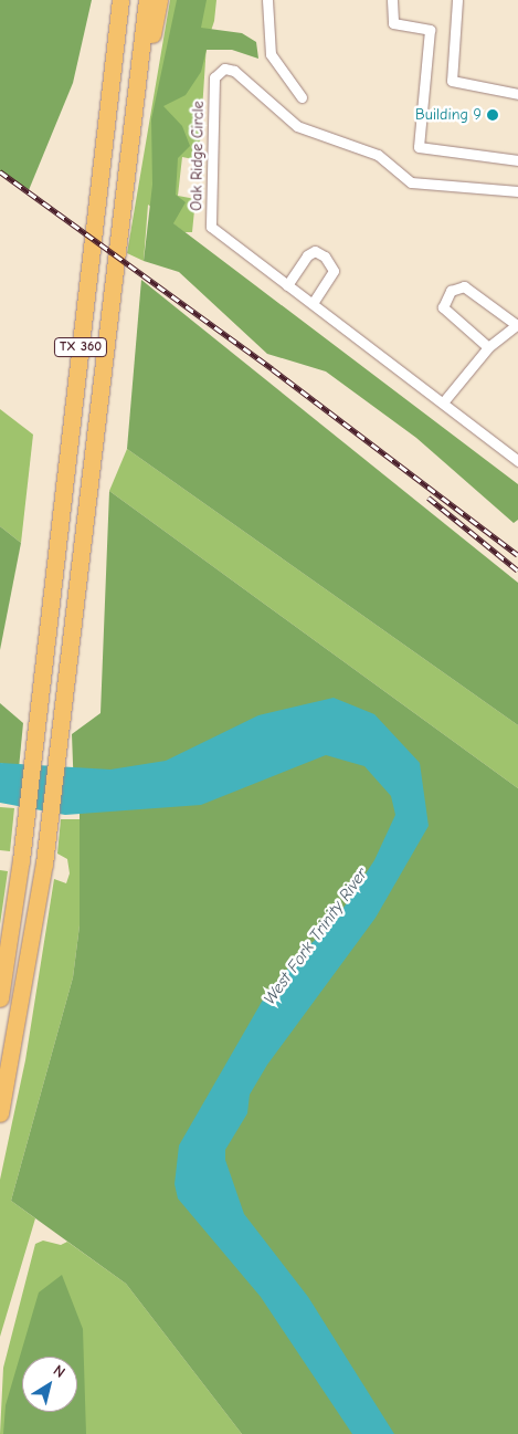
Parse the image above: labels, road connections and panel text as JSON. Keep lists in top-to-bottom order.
{
  "streets": {
    "highway": ["TX 360"],
    "street": ["Oak Ridge Circle"]
  },
  "water": ["West Fork Trinity River"],
  "places": ["Building 9"],
  "north": "top right"
}
